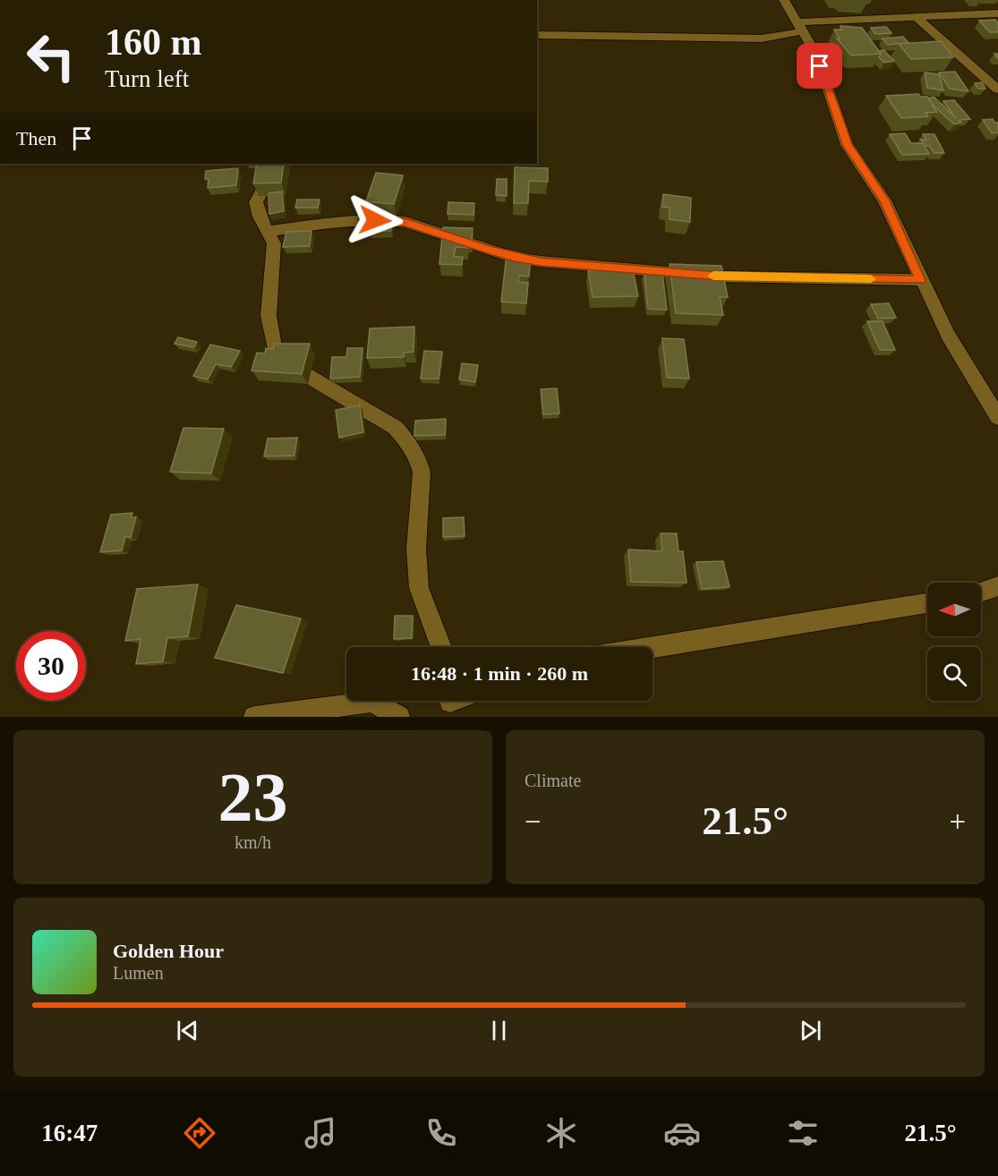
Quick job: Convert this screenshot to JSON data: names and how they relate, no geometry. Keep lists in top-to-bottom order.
{
  "north": "left",
  "page": {
    "turn": ["160 m", "Turn left"],
    "then": "Then",
    "limit": "30",
    "trip": "16:48 · 1 min · 260 m",
    "tile": [
      ["23", "km/h"],
      "Climate"
    ],
    "heat": ["−", "21.5°", "+"],
    "song": ["Golden Hour", "Lumen"],
    "tabs": ["16:47", "21.5°"]
  }
}
